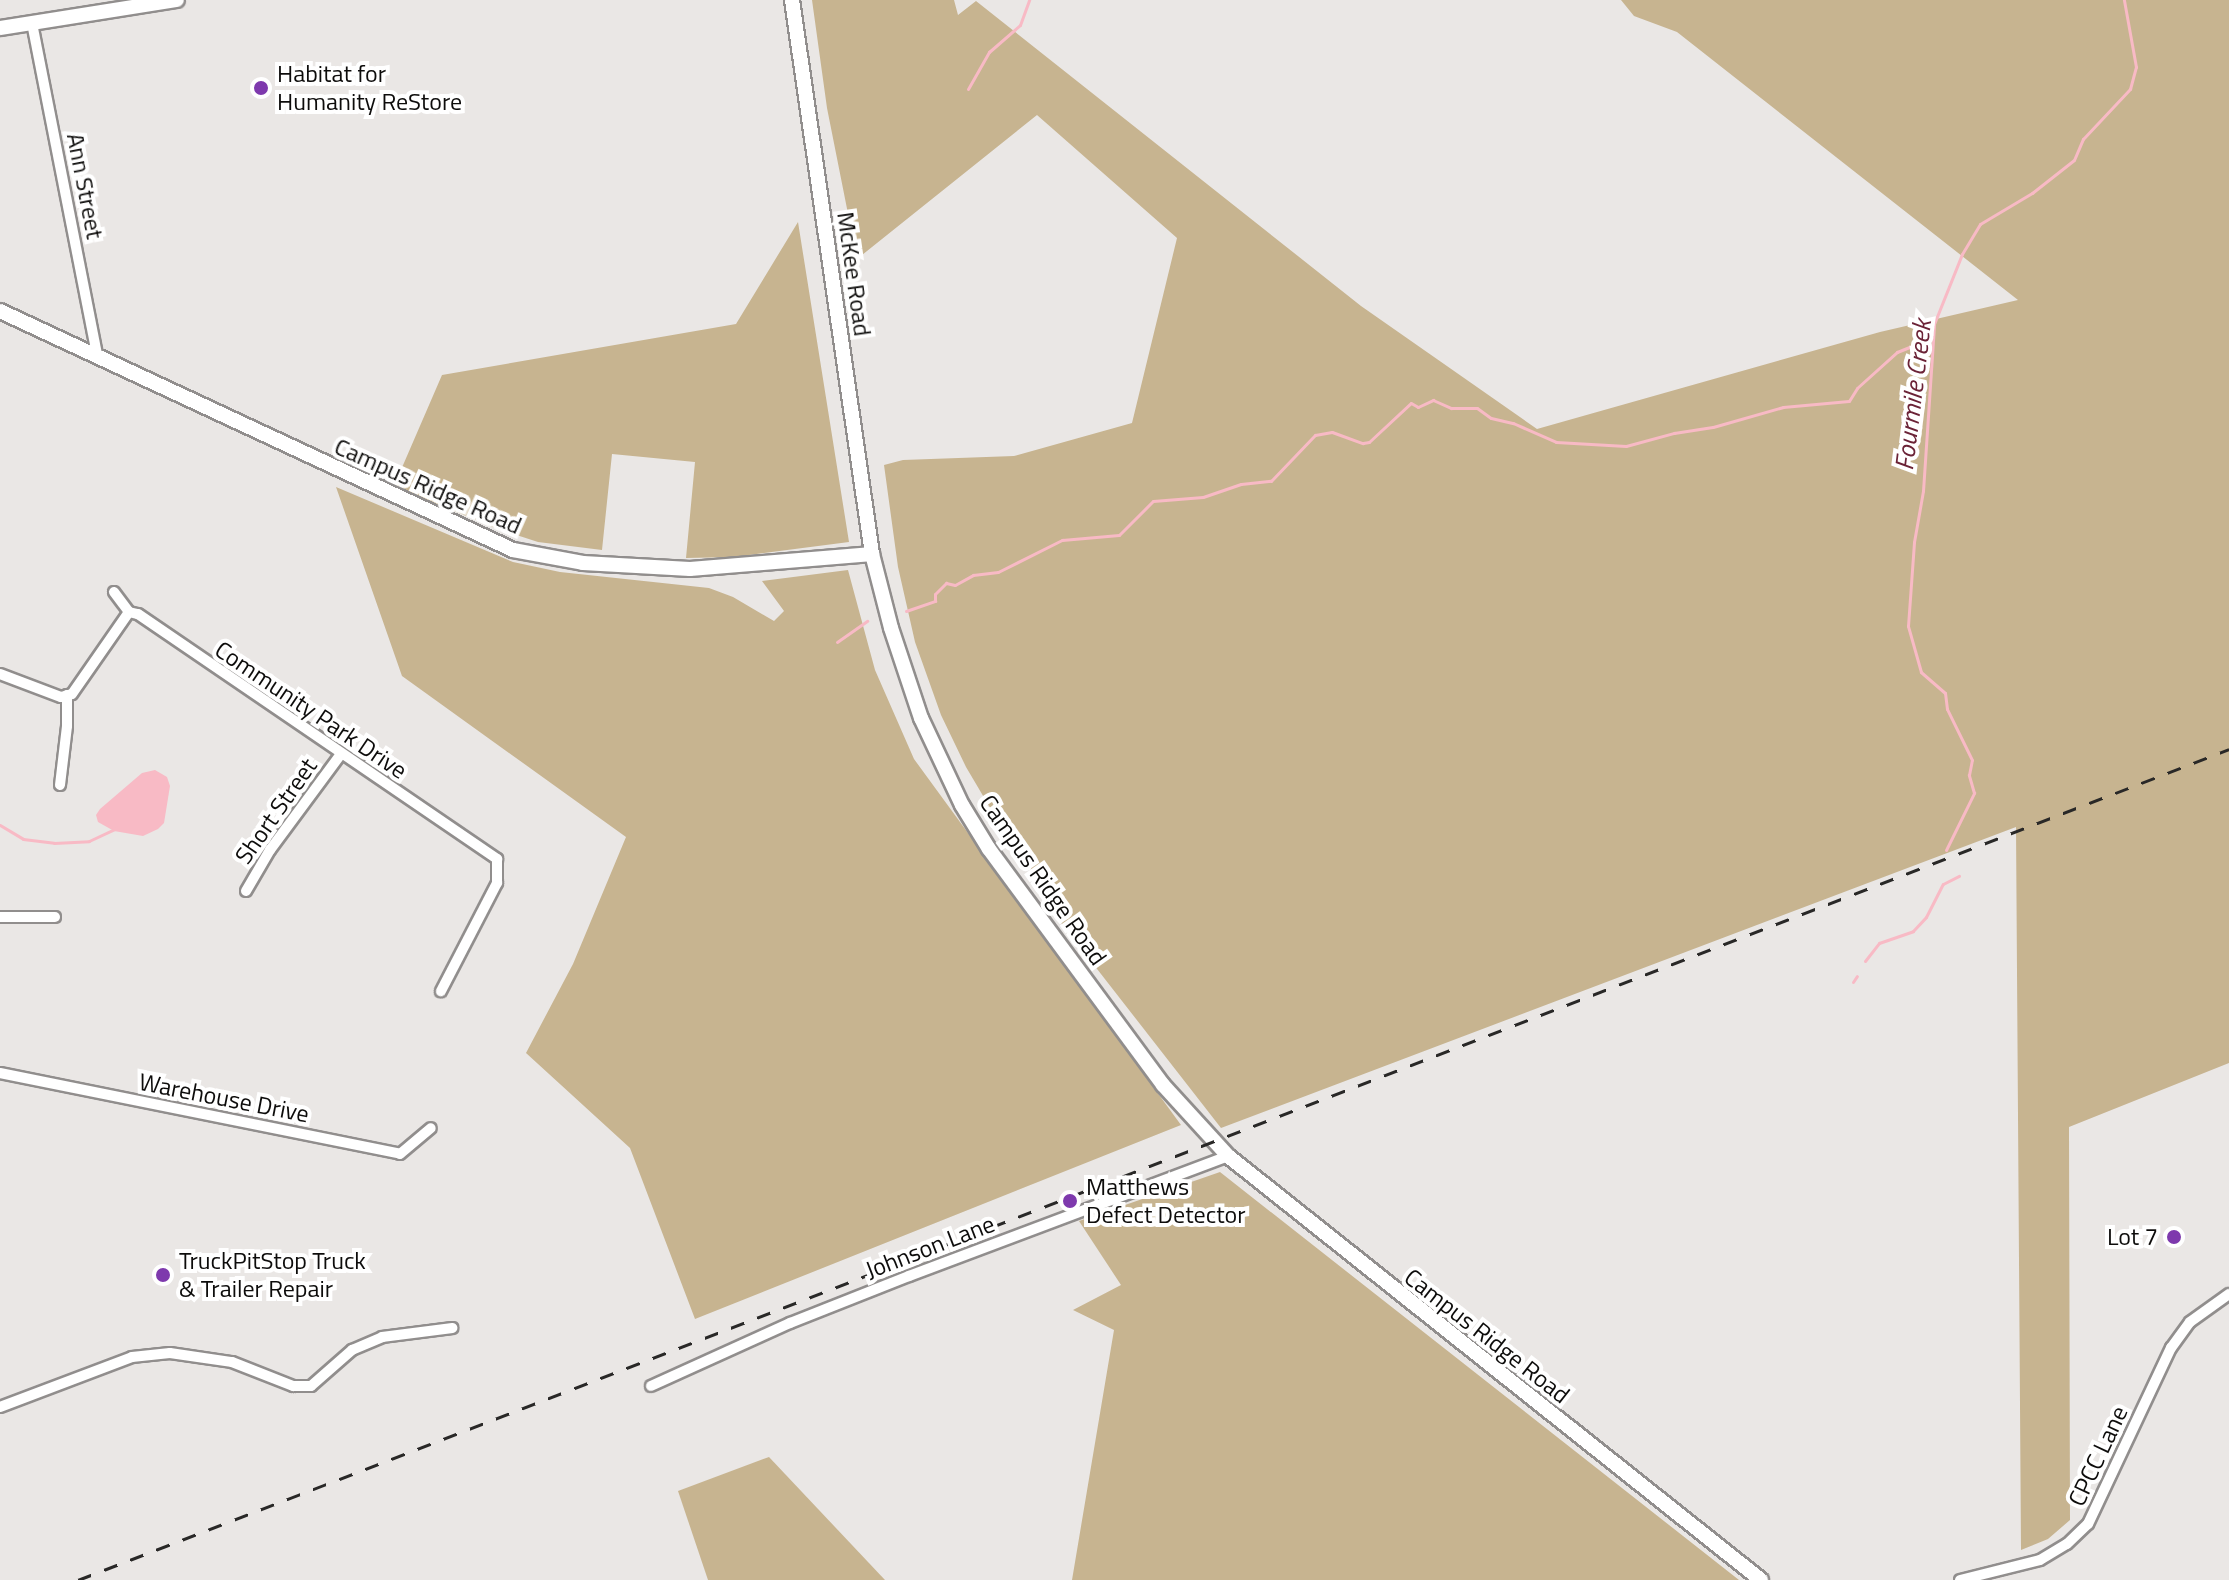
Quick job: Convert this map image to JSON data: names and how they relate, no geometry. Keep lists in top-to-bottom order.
{
  "streets": {
    "street": [
      "Ann Street",
      "McKee Road",
      "Campus Ridge Road",
      "Community Park Drive",
      "Short Street",
      "Warehouse Drive",
      "Johnson Lane",
      "CPCC Lane"
    ]
  },
  "crossings": [
    ["Ann Street", "Campus Ridge Road"],
    ["McKee Road", "Campus Ridge Road"],
    ["Campus Ridge Road", "Johnson Lane"],
    ["Community Park Drive", "Short Street"]
  ],
  "water": ["Fourmile Creek"],
  "places": [
    "Habitat for Humanity ReStore",
    "Matthews Defect Detector",
    "Lot 7",
    "TruckPitStop Truck & Trailer Repair"
  ]
}
